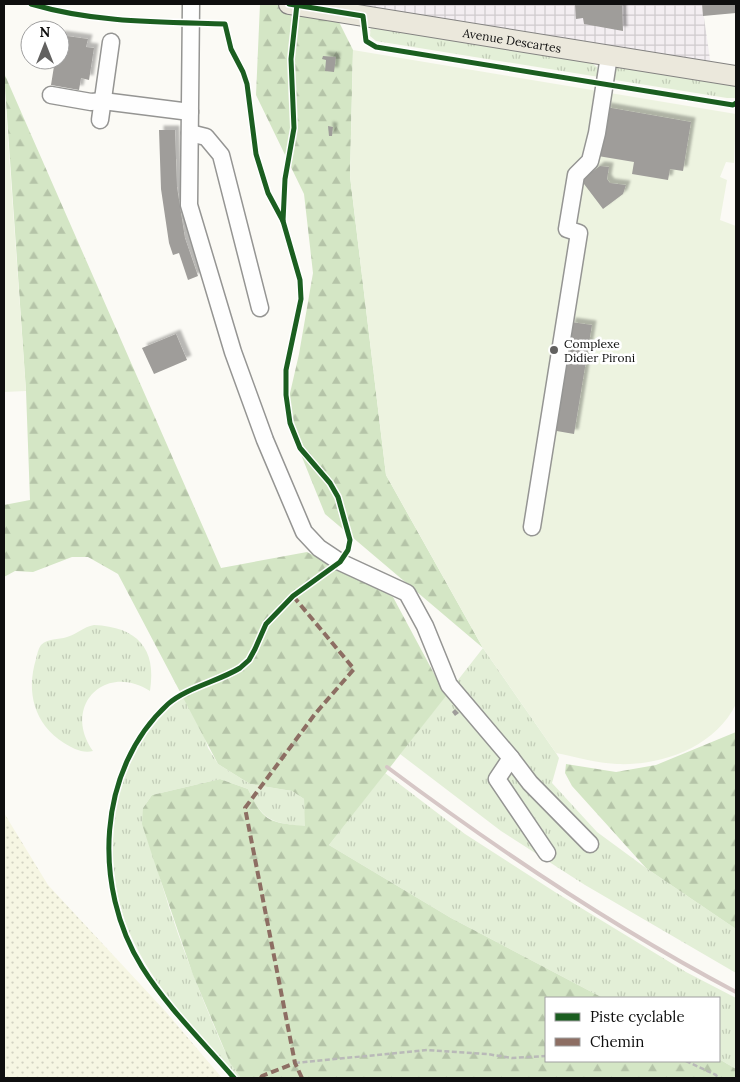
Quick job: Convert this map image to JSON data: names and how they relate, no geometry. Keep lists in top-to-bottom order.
{
  "streets": {
    "main road": ["Avenue Descartes"]
  },
  "places": ["Complexe Didier Pironi"],
  "legend": ["Piste cyclable", "Chemin"],
  "north": "top"
}
